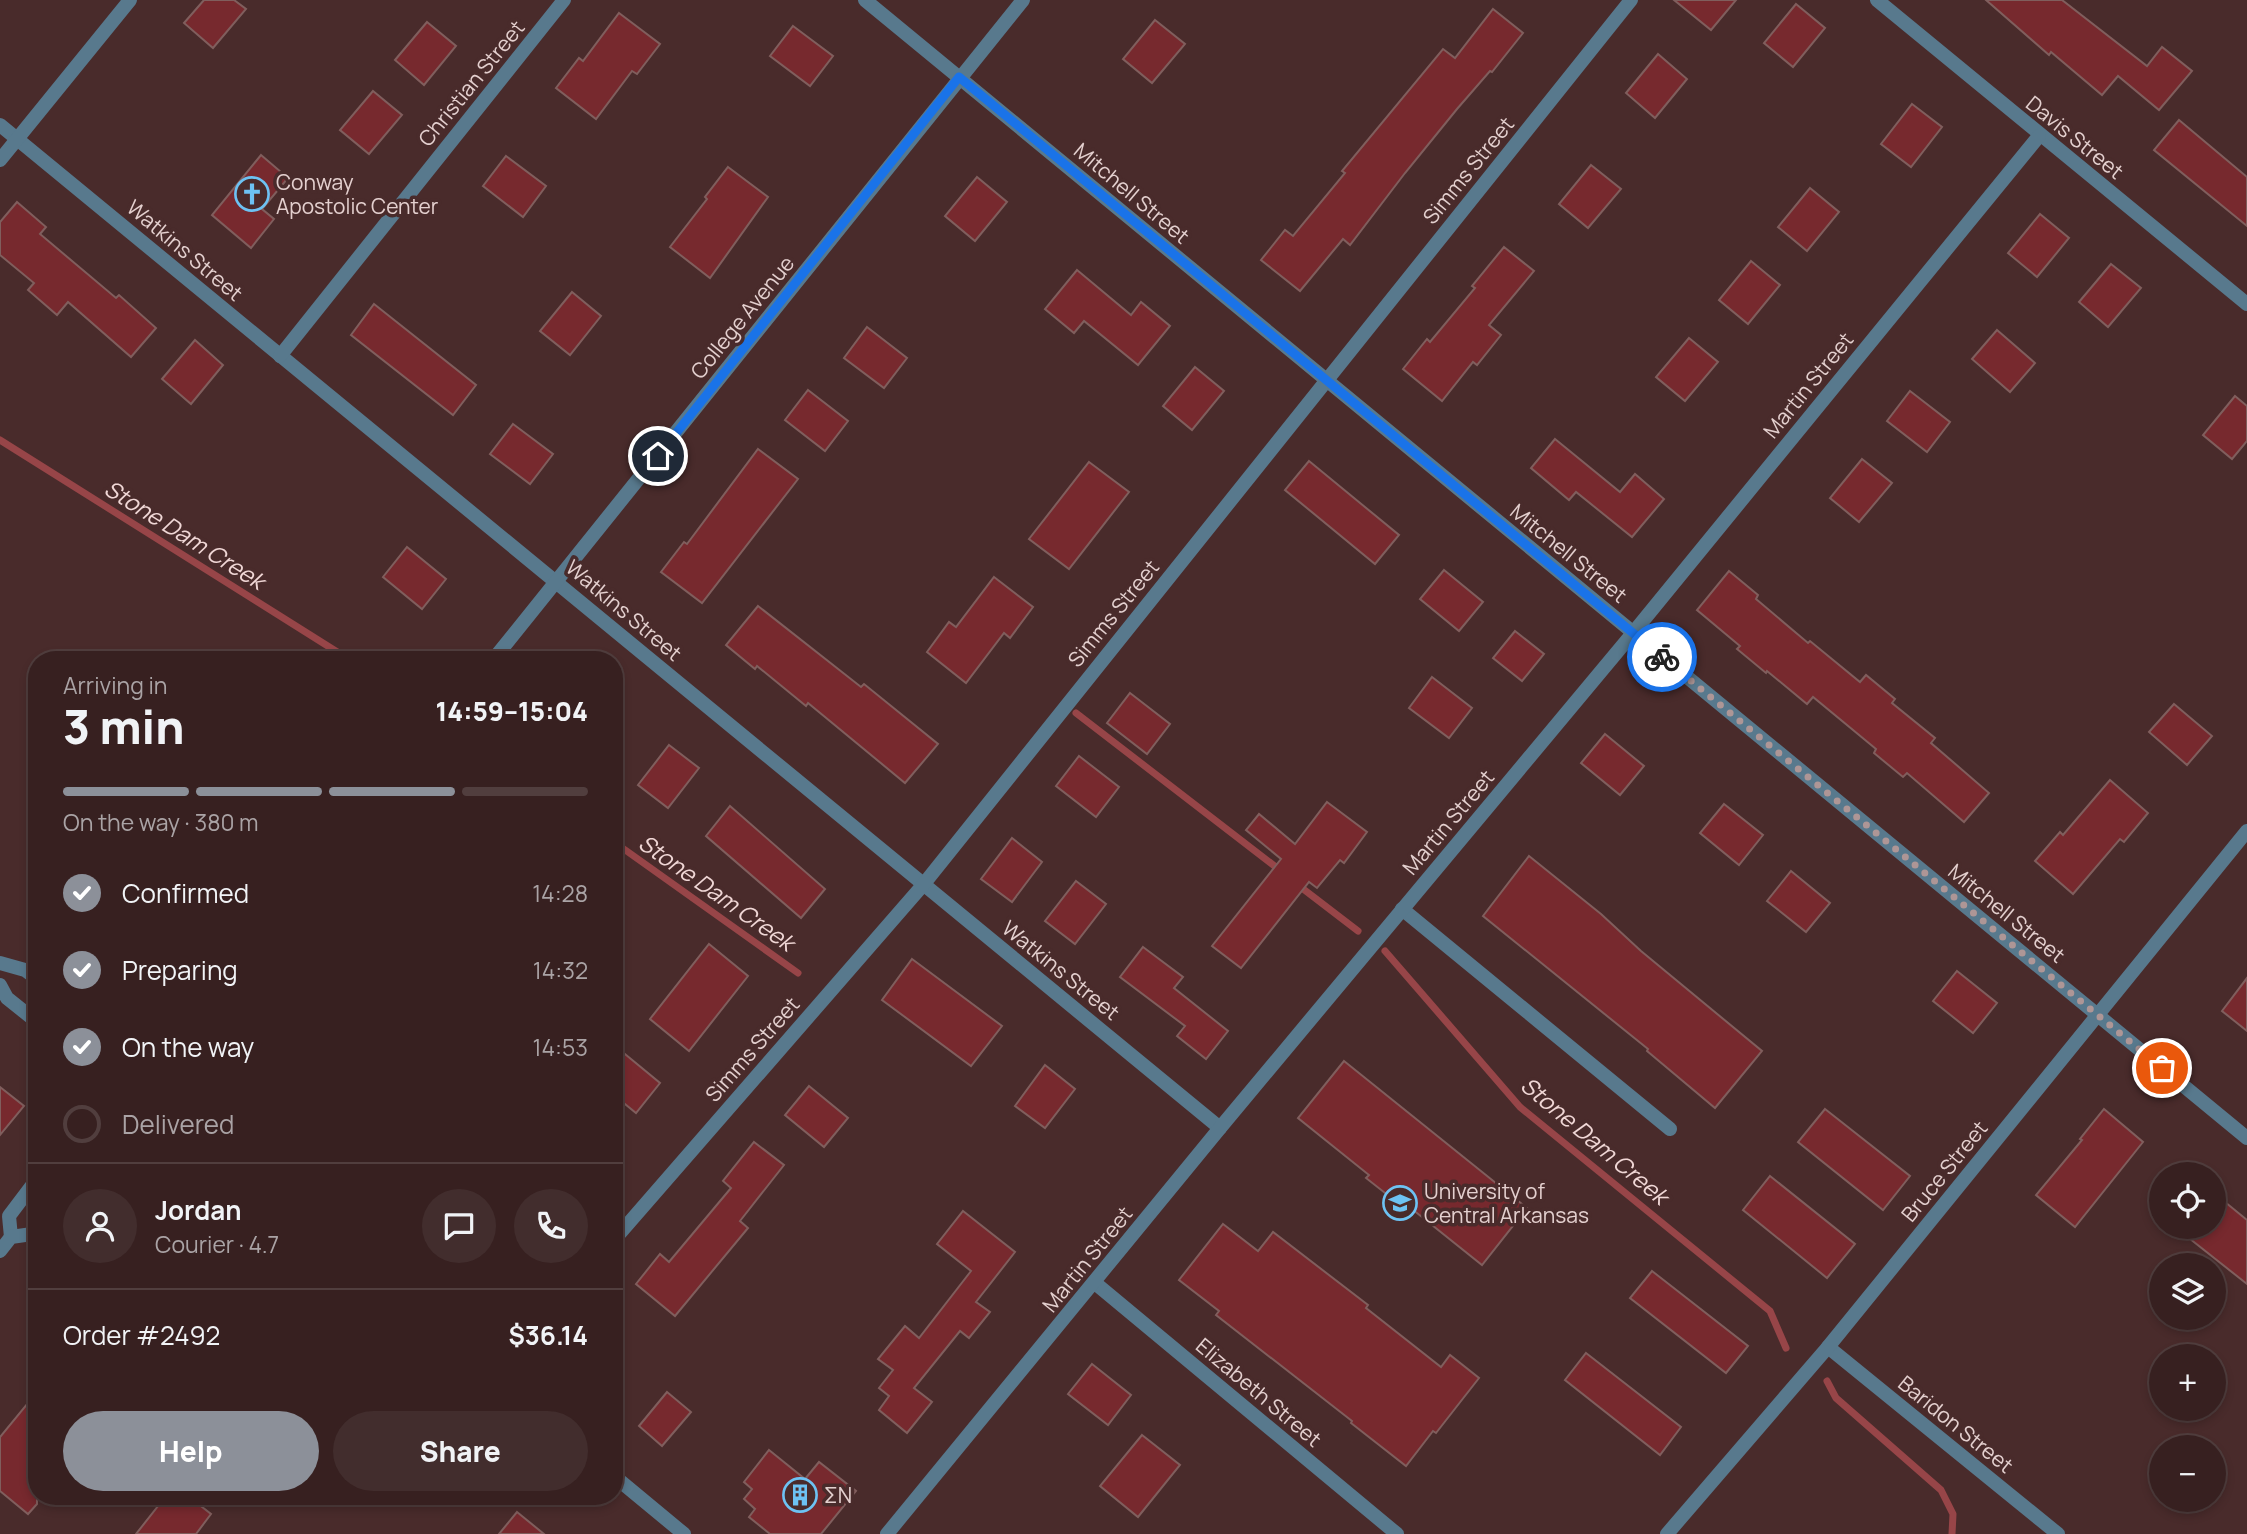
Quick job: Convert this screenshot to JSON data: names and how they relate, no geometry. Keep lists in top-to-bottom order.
{
  "streets": {
    "street": [
      "Christian Street",
      "Davis Street",
      "Simms Street",
      "Mitchell Street",
      "Watkins Street",
      "College Avenue",
      "Martin Street",
      "Bruce Street",
      "Elizabeth Street",
      "Baridon Street"
    ]
  },
  "crossings": [
    ["Christian Street", "Watkins Street"],
    ["Davis Street", "Martin Street"],
    ["Simms Street", "Mitchell Street"],
    ["Simms Street", "Watkins Street"],
    ["Mitchell Street", "College Avenue"],
    ["Mitchell Street", "Martin Street"],
    ["Mitchell Street", "Bruce Street"],
    ["Watkins Street", "College Avenue"],
    ["Watkins Street", "Martin Street"],
    ["Martin Street", "Elizabeth Street"],
    ["Bruce Street", "Baridon Street"]
  ],
  "water": ["Stone Dam Creek"],
  "places": {
    "church": ["Conway Apostolic Center"],
    "school or university": ["University of Central Arkansas"],
    "building": ["ΣΝ"]
  },
  "page": {
    "heading": ["3 min", "Arriving in", "14:59–15:04"],
    "panel": [
      "Jordan",
      "Courier · 4.7",
      "Order #2492",
      "$36.14"
    ],
    "bar": "On the way · 380 m",
    "list": [
      ["Confirmed", "14:28"],
      ["Preparing", "14:32"],
      ["On the way", "14:53"],
      "Delivered"
    ],
    "map_buttons": ["+", "−"],
    "buttons": ["Help", "Share"]
  }
}
